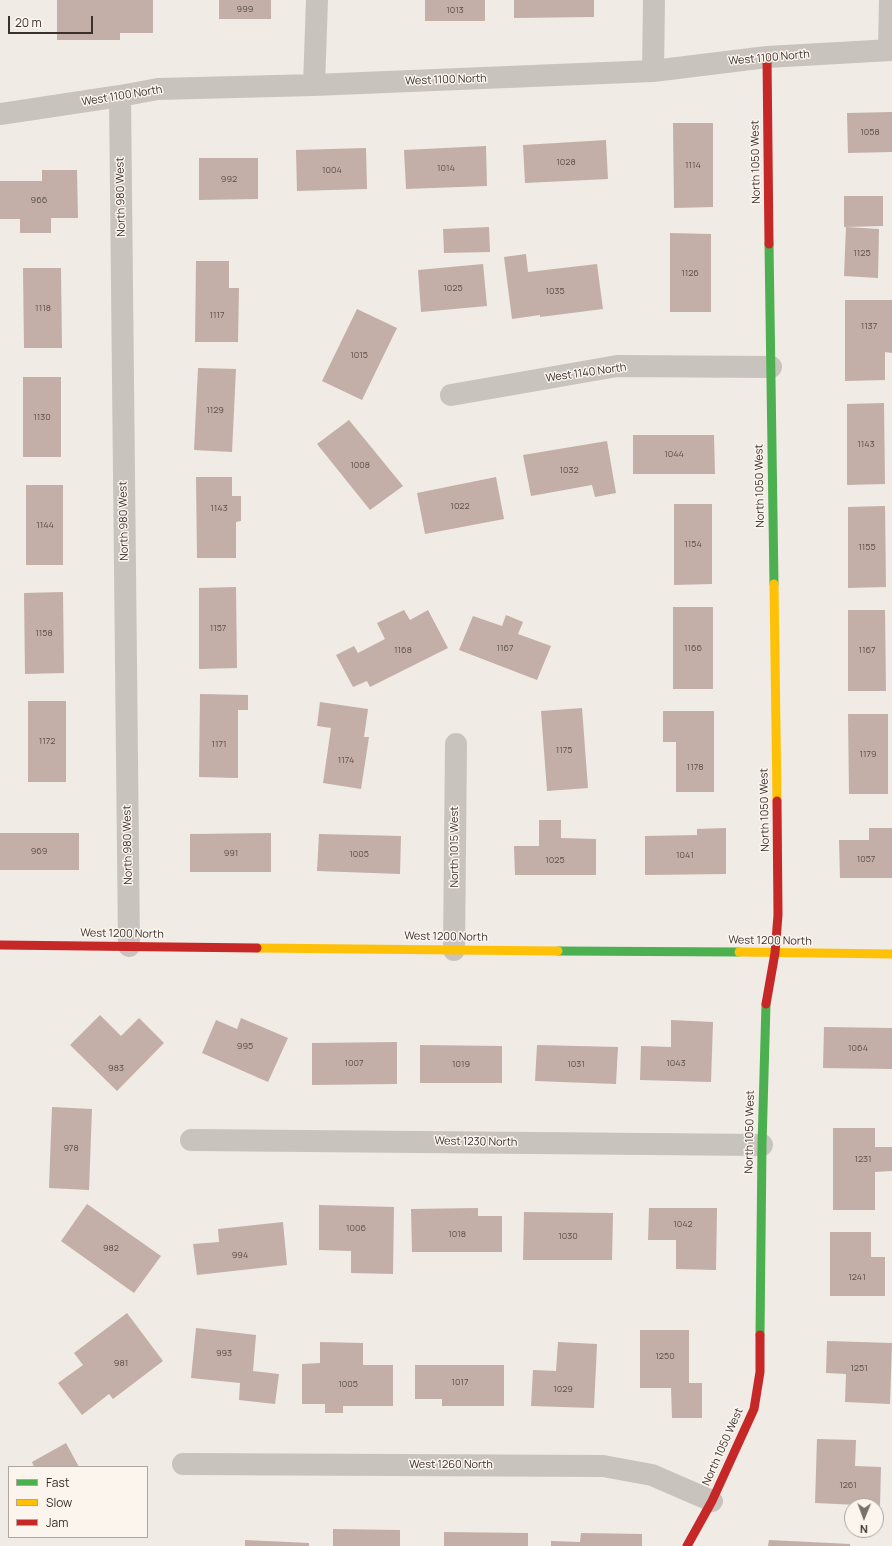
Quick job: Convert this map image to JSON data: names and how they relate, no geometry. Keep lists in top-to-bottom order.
{
  "streets": {
    "street": [
      "West 1100 North",
      "North 1050 West",
      "North 980 West",
      "West 1140 North",
      "North 1015 West",
      "West 1200 North",
      "West 1230 North",
      "West 1260 North"
    ]
  },
  "crossings": [
    ["West 1100 North", "North 1050 West"],
    ["West 1100 North", "North 980 West"],
    ["North 1050 West", "West 1140 North"],
    ["North 1050 West", "West 1200 North"],
    ["North 1050 West", "West 1230 North"],
    ["North 1050 West", "West 1260 North"],
    ["North 980 West", "West 1200 North"],
    ["North 1015 West", "West 1200 North"]
  ],
  "house_numbers": [
    "999",
    "1013",
    "1058",
    "1028",
    "1114",
    "1014",
    "1004",
    "992",
    "966",
    "1125",
    "1126",
    "1025",
    "1035",
    "1118",
    "1117",
    "1137",
    "1015",
    "1129",
    "1130",
    "1143",
    "1044",
    "1008",
    "1032",
    "1022",
    "1143",
    "1144",
    "1154",
    "1155",
    "1157",
    "1158",
    "1167",
    "1166",
    "1168",
    "1167",
    "1172",
    "1171",
    "1175",
    "1179",
    "1174",
    "1178",
    "969",
    "991",
    "1005",
    "1041",
    "1057",
    "1025",
    "995",
    "1064",
    "1007",
    "1043",
    "1019",
    "1031",
    "983",
    "978",
    "1231",
    "1042",
    "1006",
    "1018",
    "1030",
    "982",
    "994",
    "1241",
    "993",
    "1250",
    "981",
    "1251",
    "1017",
    "1005",
    "1029",
    "1261"
  ],
  "legend": ["Fast", "Slow", "Jam"],
  "scale_bar": "20 m",
  "north": "bottom"
}
